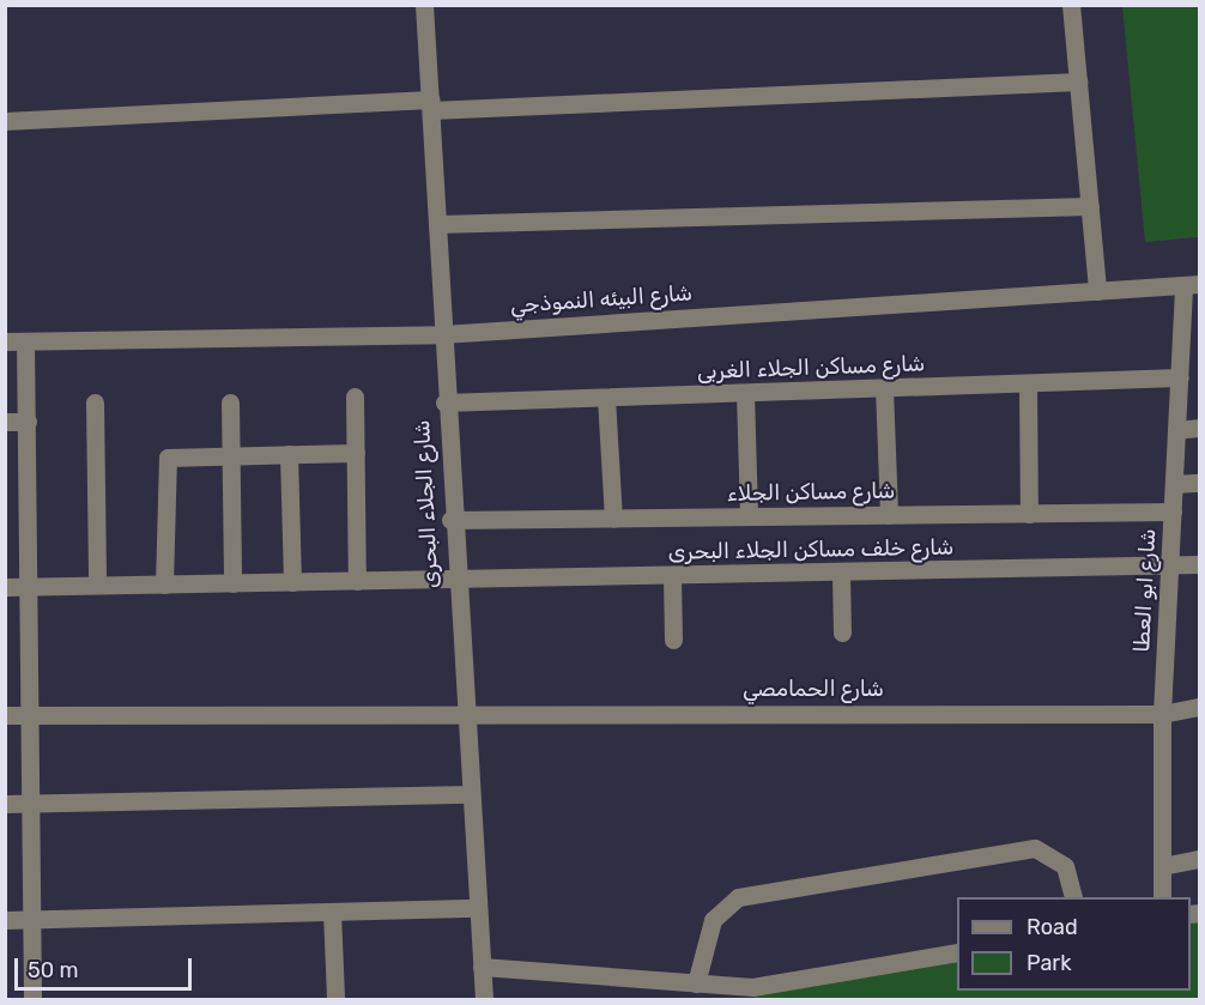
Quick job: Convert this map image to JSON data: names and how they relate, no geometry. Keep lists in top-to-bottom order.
{
  "streets": {
    "street": [
      "شارع البيئه النموذجي",
      "شارع مساكن الجلاء الغربى",
      "شارع مساكن الجلاء",
      "شارع الجلاء البحرى",
      "شارع خلف مساكن الجلاء البحرى",
      "شارع ابو العطا",
      "شارع الحمامصي"
    ]
  },
  "crossings": [
    ["شارع البيئه النموذجي", "شارع الجلاء البحرى"],
    ["شارع البيئه النموذجي", "شارع ابو العطا"],
    ["شارع مساكن الجلاء الغربى", "شارع الجلاء البحرى"],
    ["شارع مساكن الجلاء الغربى", "شارع ابو العطا"],
    ["شارع مساكن الجلاء", "شارع الجلاء البحرى"],
    ["شارع مساكن الجلاء", "شارع ابو العطا"],
    ["شارع الجلاء البحرى", "شارع خلف مساكن الجلاء البحرى"],
    ["شارع الجلاء البحرى", "شارع الحمامصي"],
    ["شارع خلف مساكن الجلاء البحرى", "شارع ابو العطا"],
    ["شارع ابو العطا", "شارع الحمامصي"]
  ],
  "legend": ["Road", "Park"],
  "scale_bar": "50 m"
}
